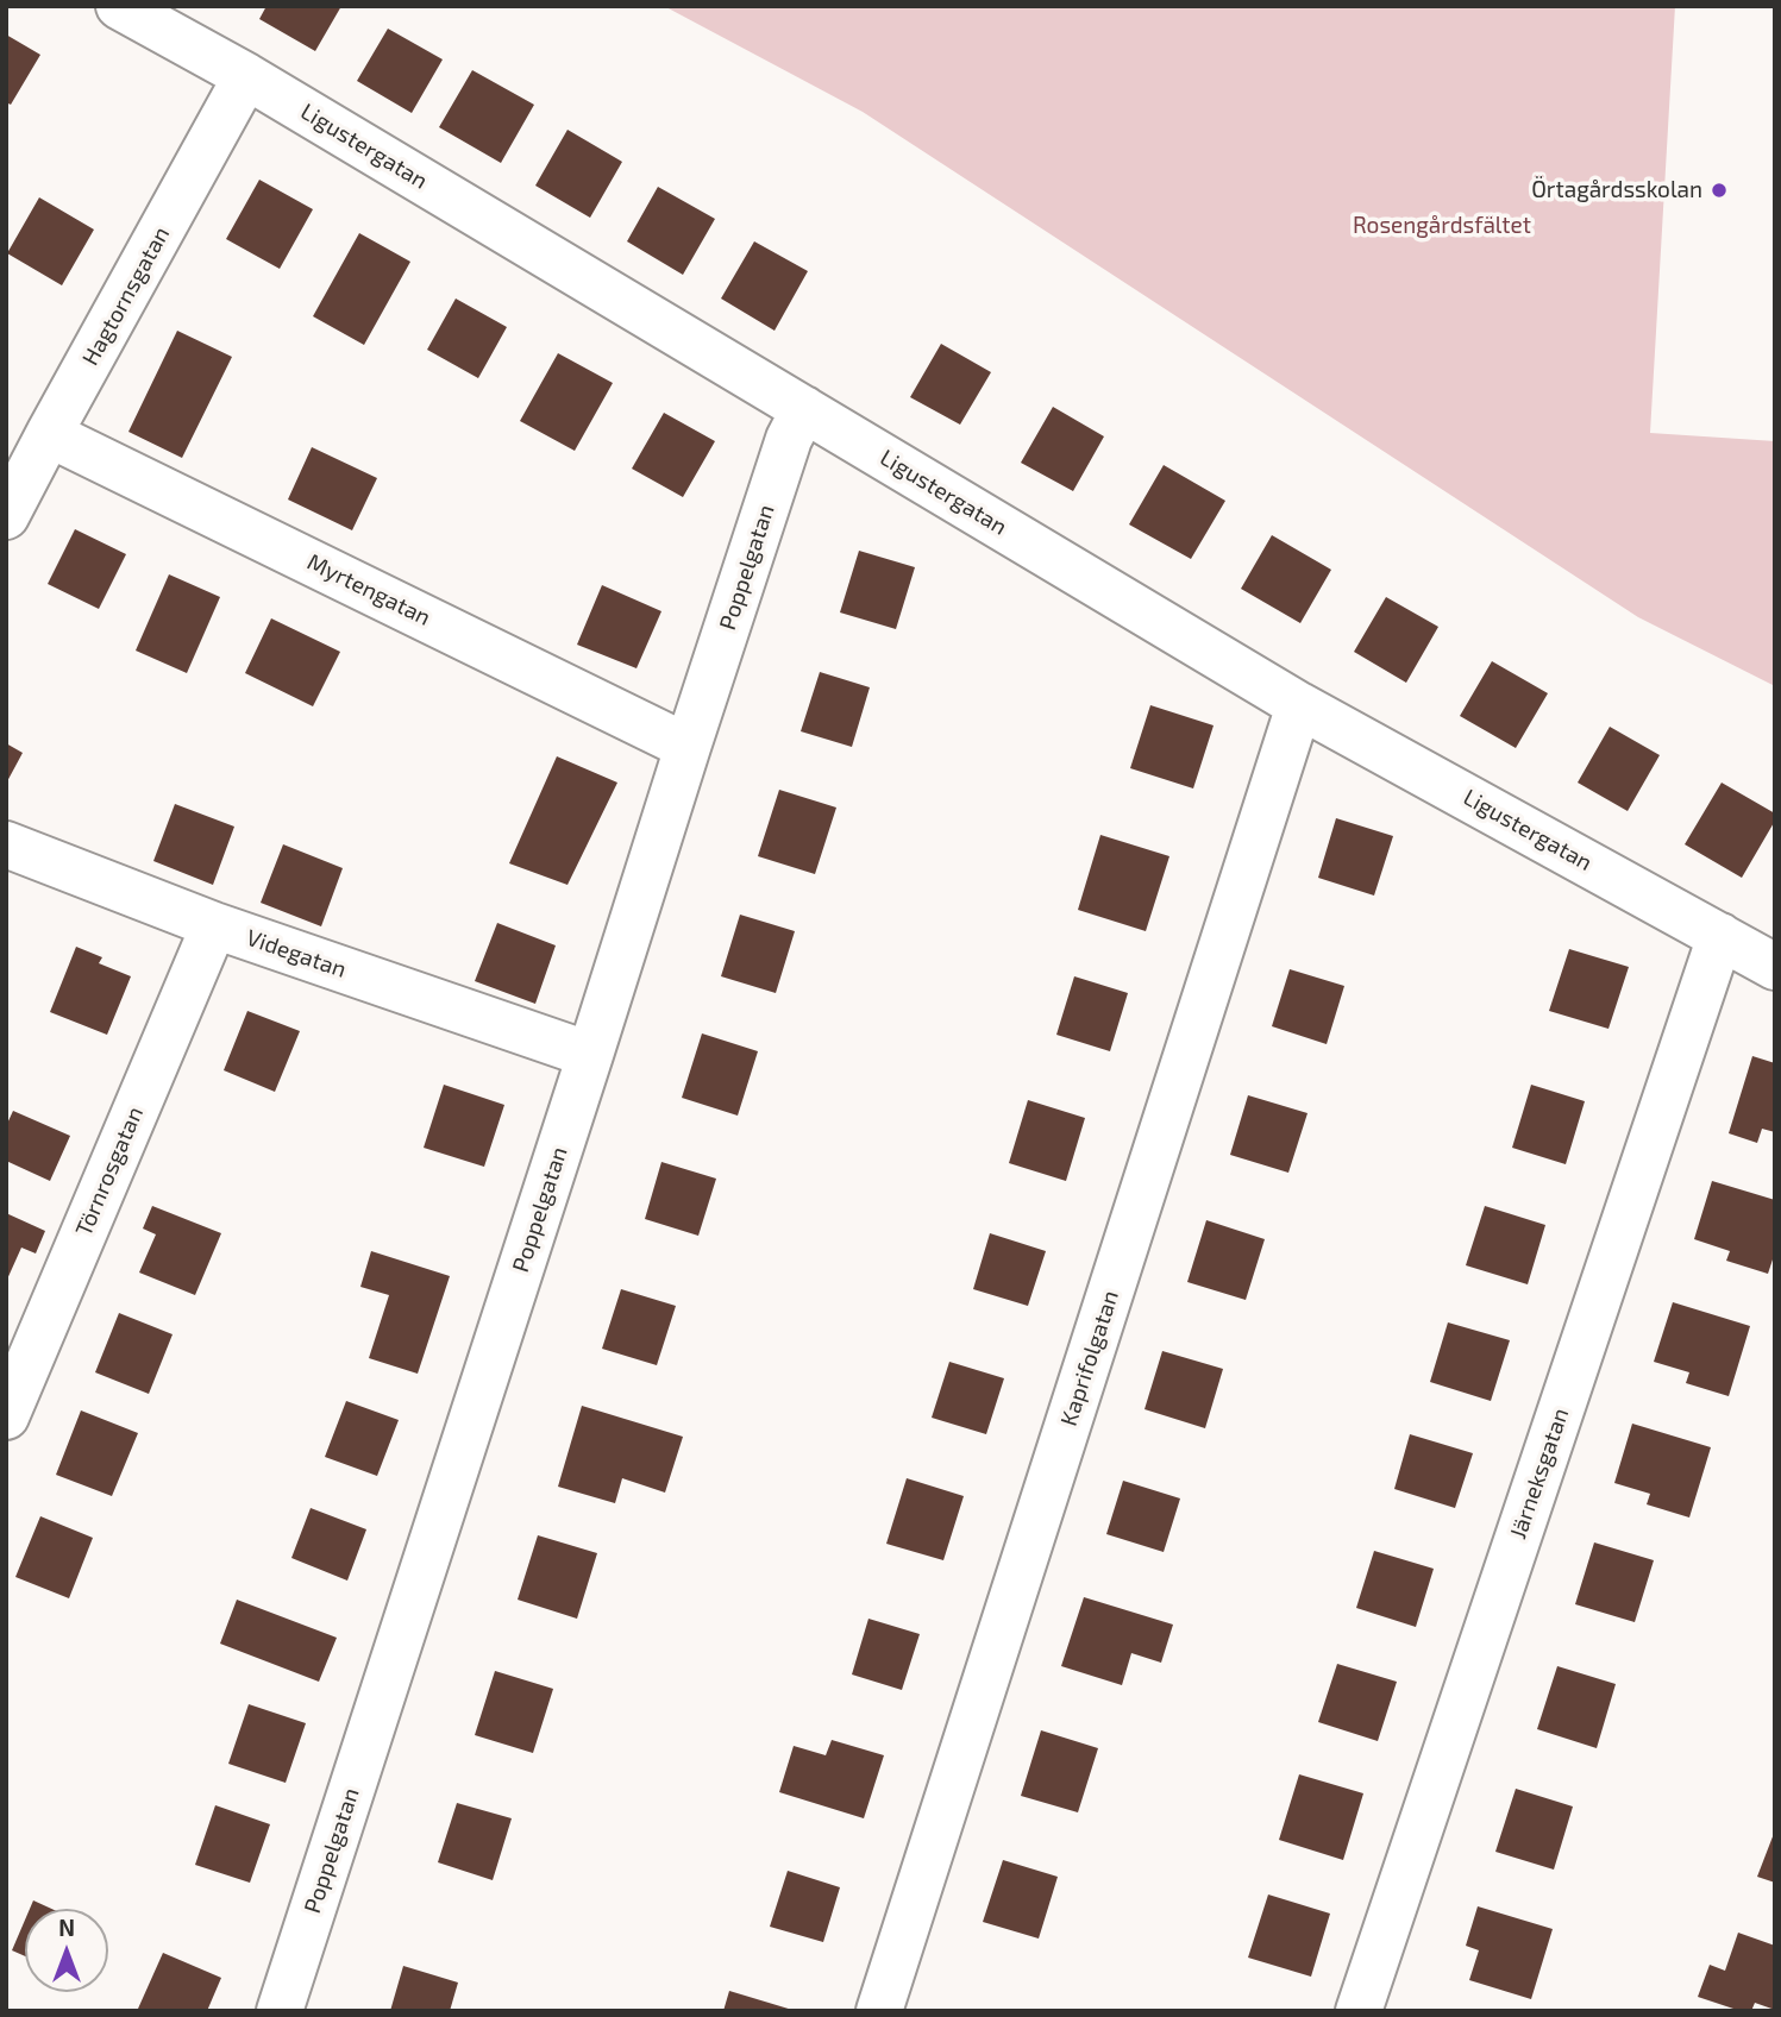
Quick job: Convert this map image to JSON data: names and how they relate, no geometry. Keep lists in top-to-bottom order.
{
  "streets": {
    "street": [
      "Ligustergatan",
      "Hagtornsgatan",
      "Poppelgatan",
      "Myrtengatan",
      "Videgatan",
      "Törnrosgatan",
      "Kaprifolgatan",
      "Järneksgatan"
    ]
  },
  "crossings": [
    ["Ligustergatan", "Hagtornsgatan"],
    ["Ligustergatan", "Poppelgatan"],
    ["Ligustergatan", "Kaprifolgatan"],
    ["Ligustergatan", "Järneksgatan"],
    ["Hagtornsgatan", "Myrtengatan"],
    ["Poppelgatan", "Myrtengatan"],
    ["Poppelgatan", "Videgatan"],
    ["Videgatan", "Törnrosgatan"]
  ],
  "parks": ["Rosengårdsfältet"],
  "places": ["Örtagårdsskolan"],
  "north": "top"
}
